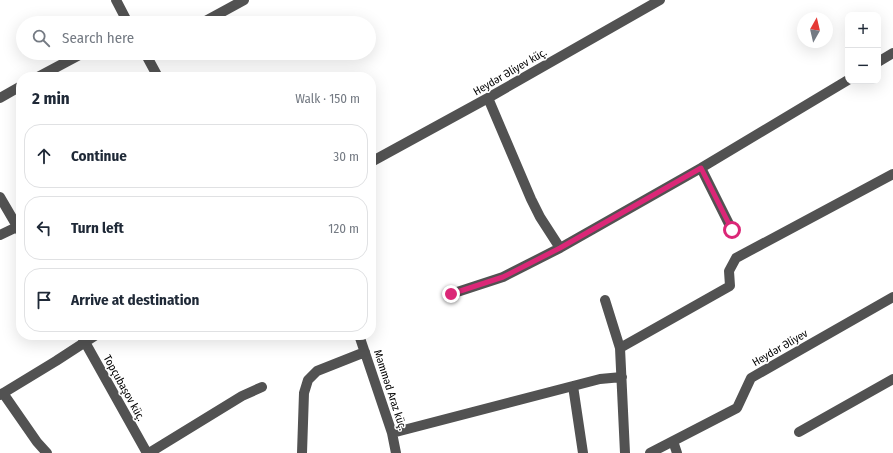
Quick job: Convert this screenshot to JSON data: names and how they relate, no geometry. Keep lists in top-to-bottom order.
{
  "streets": {
    "street": [
      "Heydər Əliyev küç.",
      "Heydər Əliyev",
      "Topçubaşov küç.",
      "Məmməd Araz küç."
    ]
  },
  "north": "top",
  "page": {
    "map_buttons": ["+", "−"],
    "search": "Search here",
    "heading": ["2 min", "Walk · 150 m"],
    "list": [
      ["Continue", "30 m"],
      ["Turn left", "120 m"],
      "Arrive at destination"
    ]
  }
}
